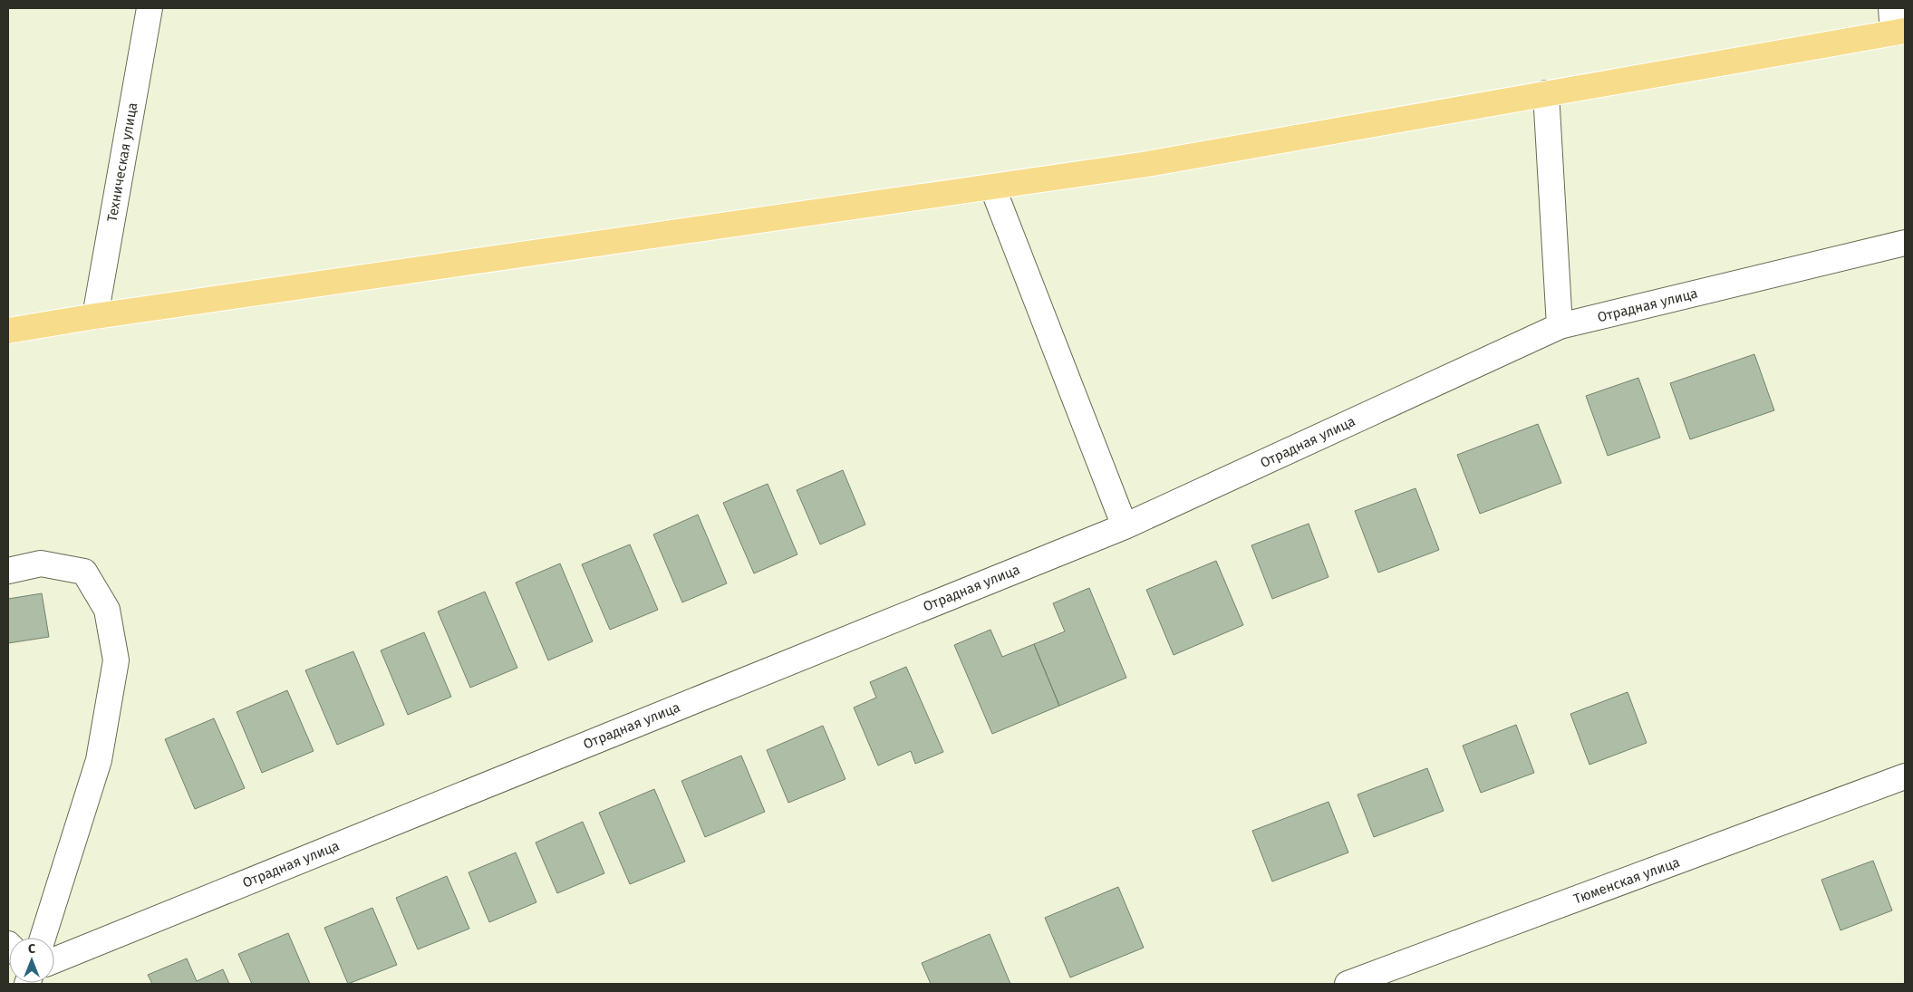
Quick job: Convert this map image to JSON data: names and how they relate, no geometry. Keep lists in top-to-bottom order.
{
  "streets": {
    "street": ["Техническая улица", "Отрадная улица", "Тюменская улица"]
  },
  "north": "top"
}
